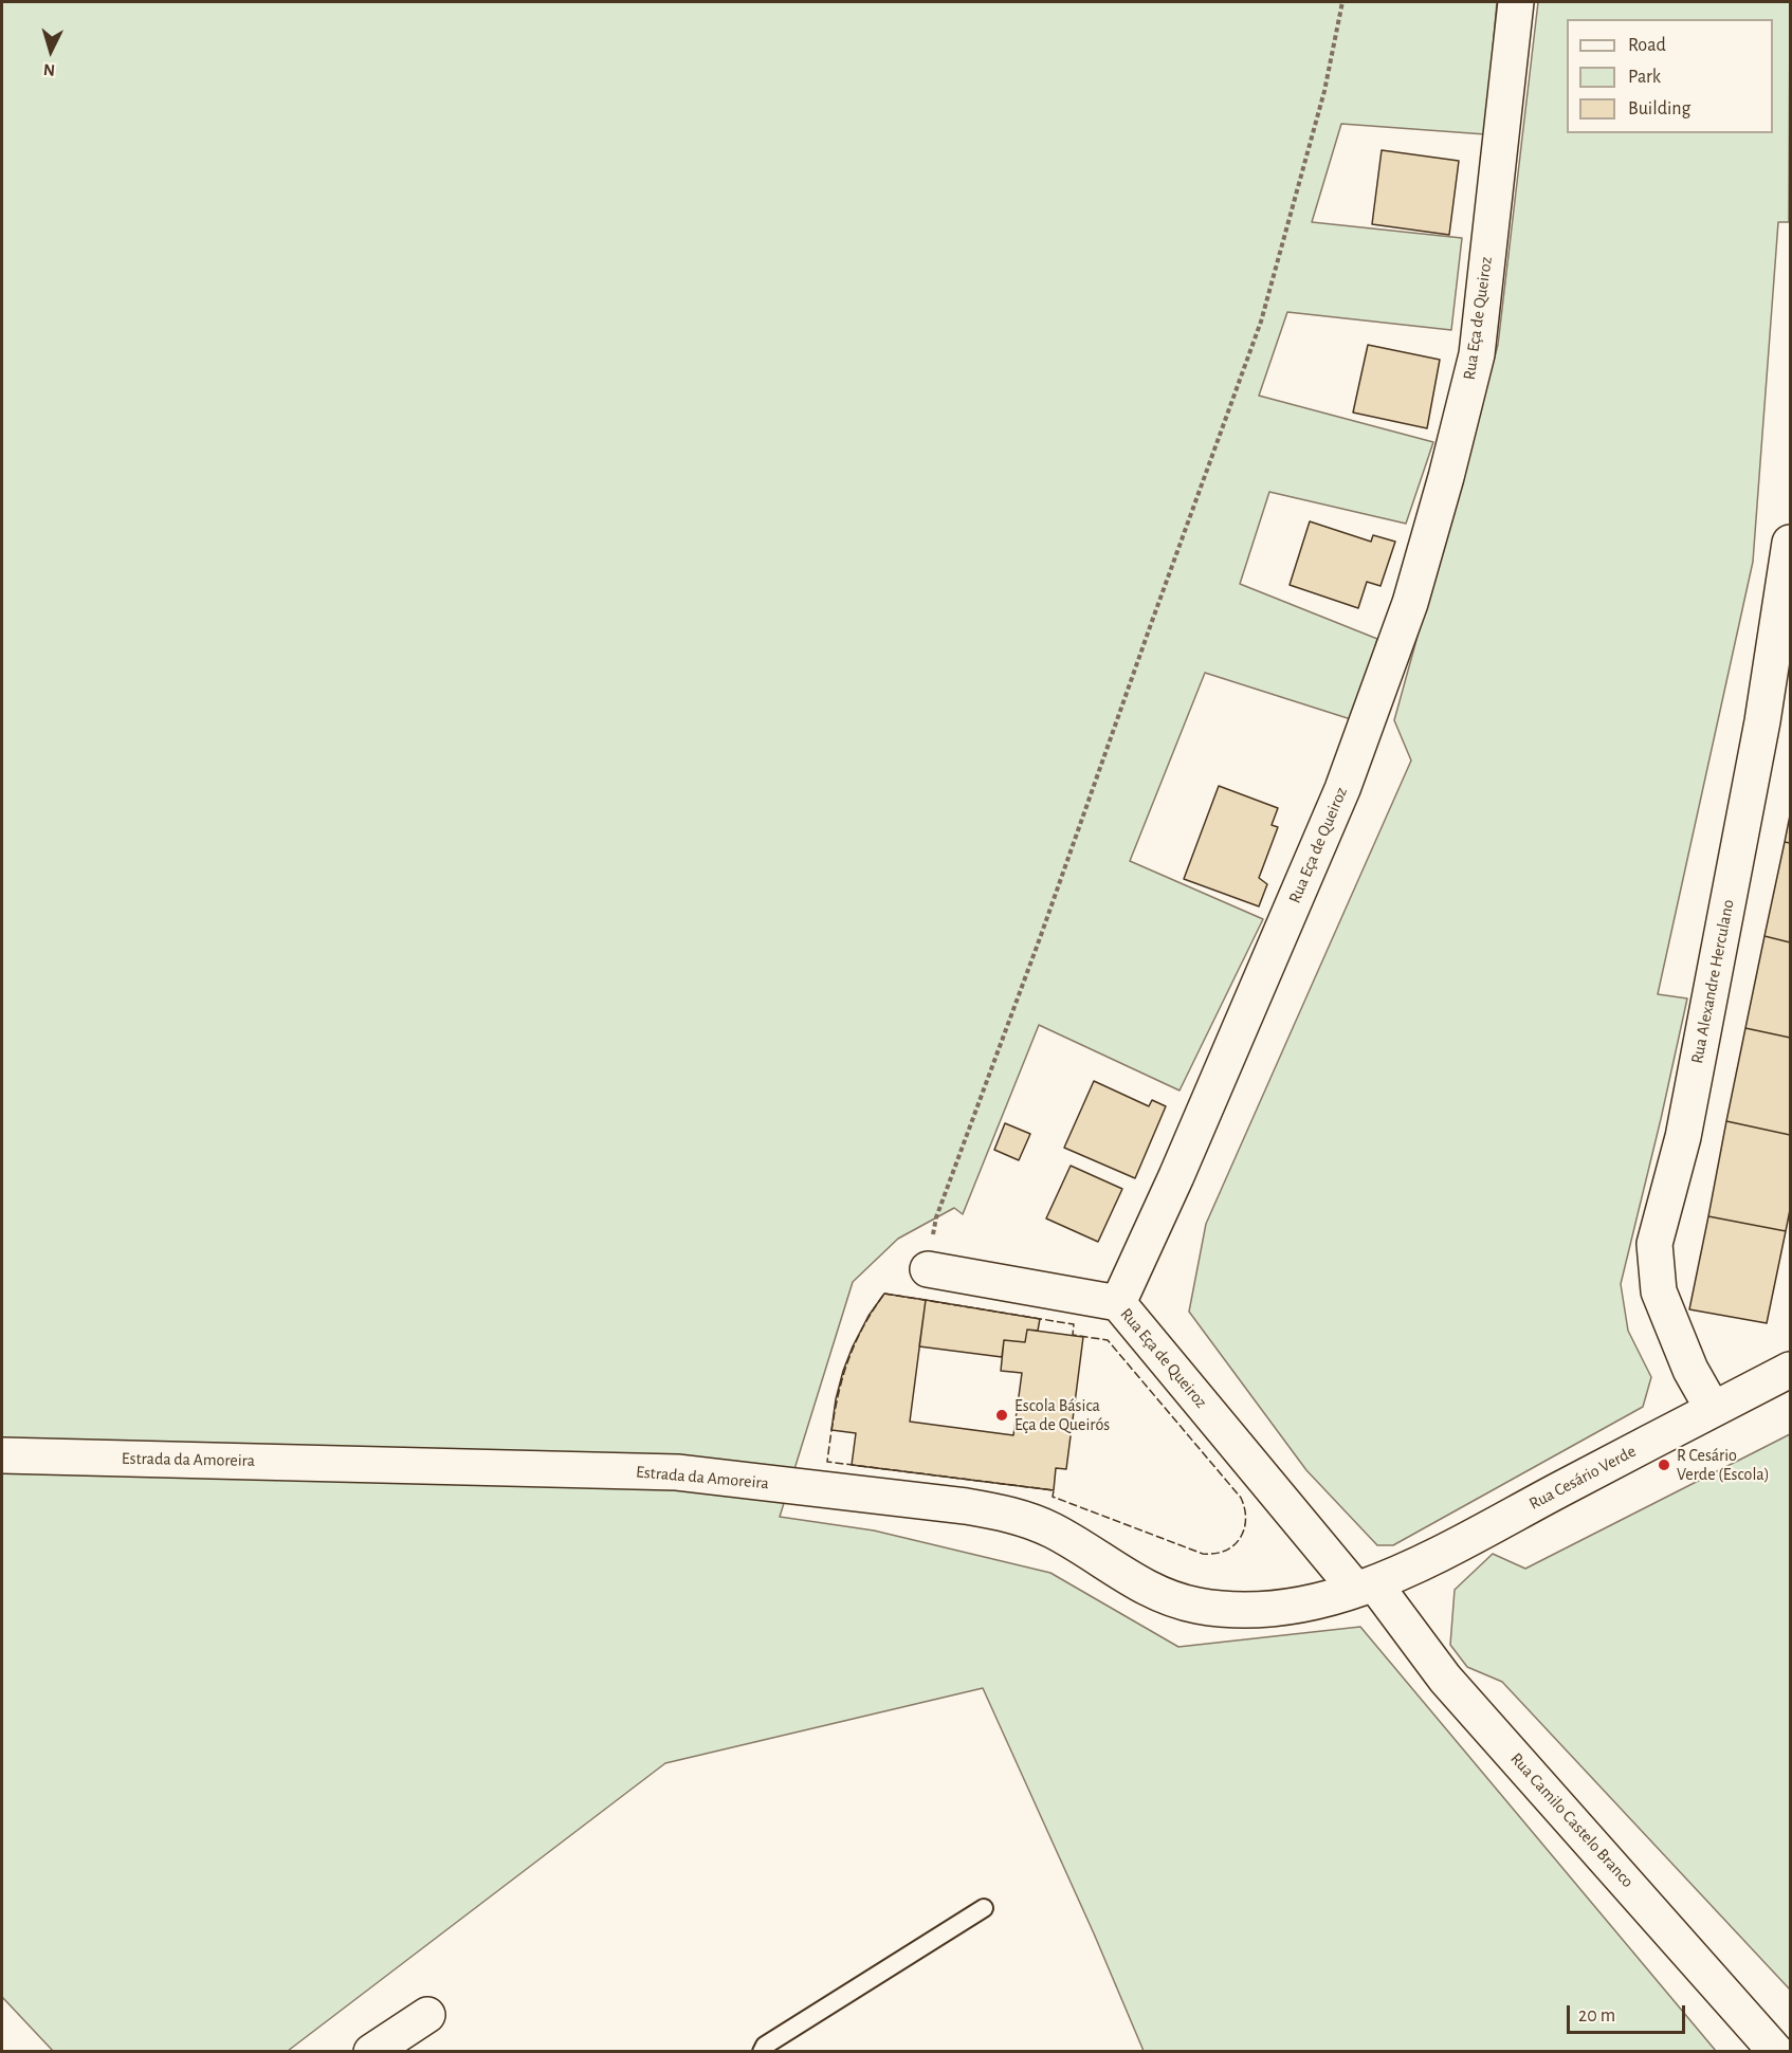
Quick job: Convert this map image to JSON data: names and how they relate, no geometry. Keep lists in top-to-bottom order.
{
  "streets": {
    "street": [
      "Rua Eça de Queiroz",
      "Rua Alexandre Herculano",
      "Estrada da Amoreira",
      "Rua Cesário Verde",
      "Rua Camilo Castelo Branco"
    ]
  },
  "crossings": [
    ["Rua Eça de Queiroz", "Estrada da Amoreira"],
    ["Rua Eça de Queiroz", "Rua Cesário Verde"],
    ["Rua Eça de Queiroz", "Rua Camilo Castelo Branco"],
    ["Rua Alexandre Herculano", "Rua Cesário Verde"],
    ["Estrada da Amoreira", "Rua Cesário Verde"],
    ["Estrada da Amoreira", "Rua Camilo Castelo Branco"],
    ["Rua Cesário Verde", "Rua Camilo Castelo Branco"]
  ],
  "places": ["Escola Básica Eça de Queirós", "R Cesário Verde (Escola)"],
  "legend": ["Road", "Park", "Building"],
  "scale_bar": "20 m",
  "north": "bottom"
}
